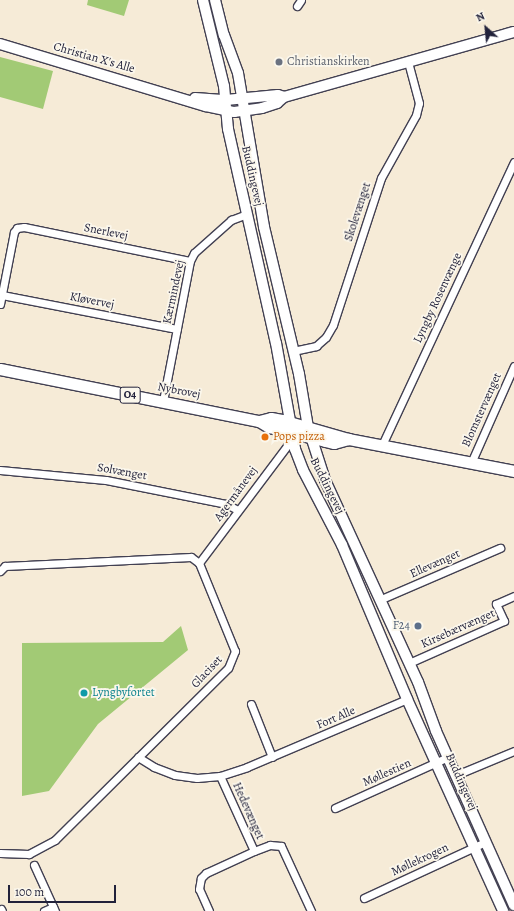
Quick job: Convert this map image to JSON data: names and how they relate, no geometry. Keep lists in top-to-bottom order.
{
  "streets": {
    "main road": ["Nybrovej", "O4"],
    "street": [
      "Christian X's Alle",
      "Buddingevej",
      "Skolevænget",
      "Snerlevej",
      "Kærmindevej",
      "Lyngby Rosenvænge",
      "Kløvervej",
      "Blomstervænget",
      "Solvænget",
      "Agermånevej",
      "Ellevænget",
      "Kirsebærvænget",
      "Glaciset",
      "Fort Alle",
      "Møllestien",
      "Hedevænget",
      "Møllekrogen"
    ]
  },
  "crossings": [
    ["Christian X's Alle", "Buddingevej"],
    ["Christian X's Alle", "Skolevænget"],
    ["Buddingevej", "Skolevænget"],
    ["Buddingevej", "Kærmindevej"],
    ["Buddingevej", "Nybrovej"],
    ["Buddingevej", "Agermånevej"],
    ["Buddingevej", "Ellevænget"],
    ["Buddingevej", "Kirsebærvænget"],
    ["Buddingevej", "Fort Alle"],
    ["Buddingevej", "Møllestien"],
    ["Buddingevej", "Møllekrogen"],
    ["Snerlevej", "Kærmindevej"],
    ["Snerlevej", "Kløvervej"],
    ["Kærmindevej", "Kløvervej"],
    ["Kærmindevej", "Nybrovej"],
    ["Lyngby Rosenvænge", "Nybrovej"],
    ["Nybrovej", "Blomstervænget"],
    ["Nybrovej", "Agermånevej"],
    ["Solvænget", "Agermånevej"],
    ["Agermånevej", "Glaciset"],
    ["Glaciset", "Fort Alle"],
    ["Fort Alle", "Hedevænget"]
  ],
  "places": [
    "Christianskirken",
    "Pops pizza",
    "F24",
    "Lyngbyfortet"
  ],
  "scale_bar": "100 m",
  "north": "top left"
}
